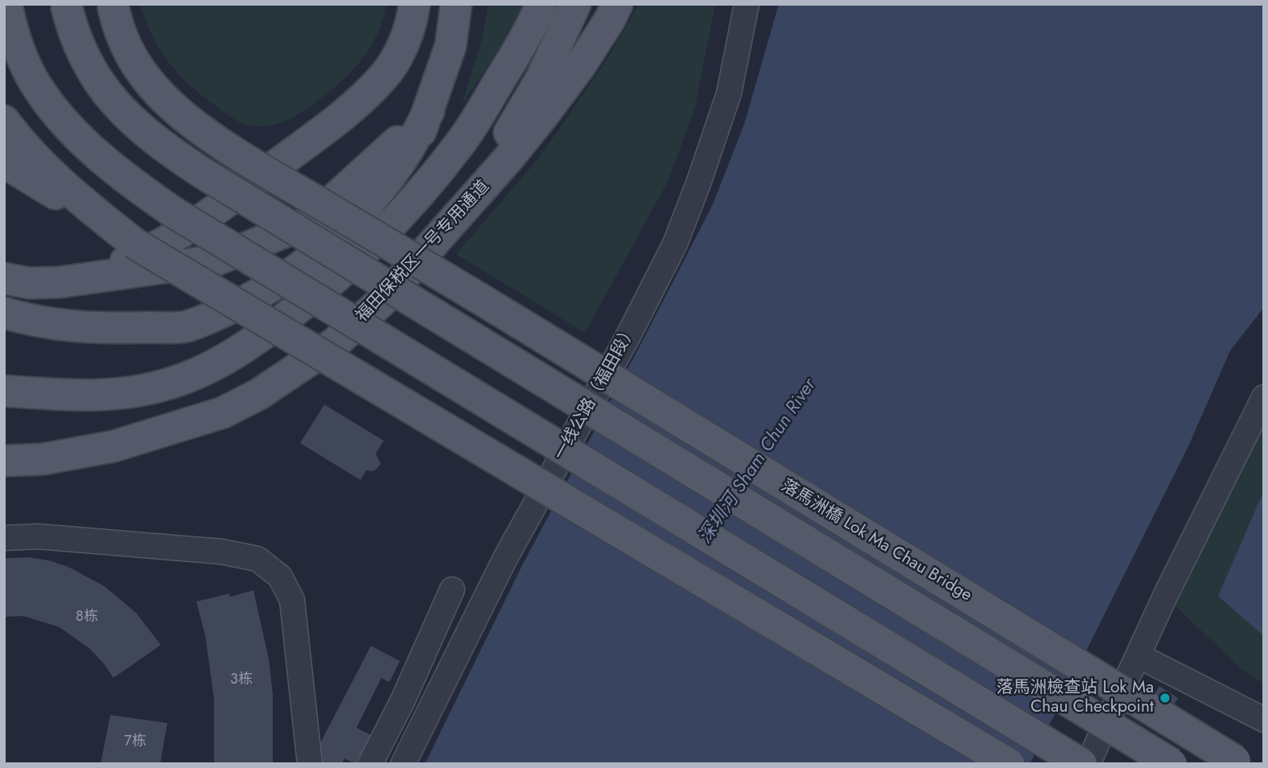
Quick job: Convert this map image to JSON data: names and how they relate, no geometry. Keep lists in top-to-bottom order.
{
  "streets": {
    "main road": ["福田保税区一号专用通道", "落馬洲橋 Lok Ma Chau Bridge"],
    "street": ["一线公路（福田段）"]
  },
  "water": ["深圳河 Sham Chun River"],
  "places": ["落馬洲檢查站 Lok Ma Chau Checkpoint"],
  "house_numbers": ["8栋", "3栋", "7栋"]
}
